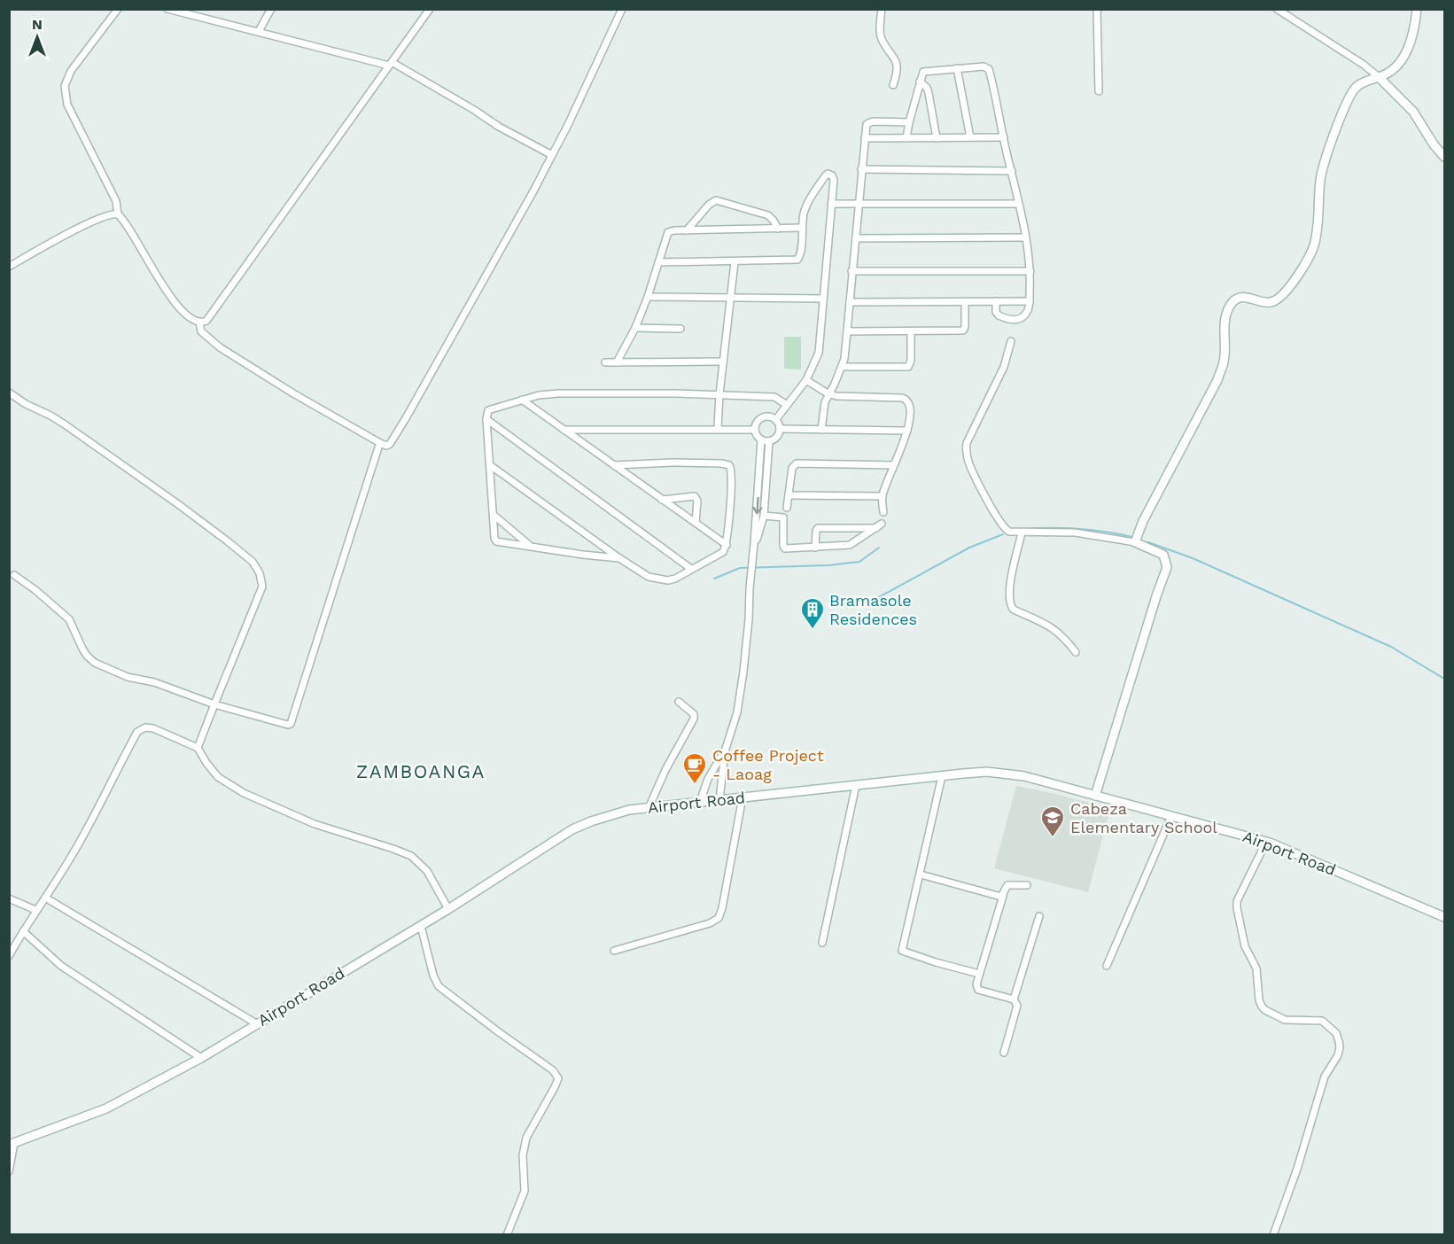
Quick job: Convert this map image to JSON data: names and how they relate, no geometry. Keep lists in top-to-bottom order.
{
  "streets": {
    "main road": ["Airport Road"]
  },
  "districts": ["ZAMBOANGA"],
  "places": {
    "building": ["Bramasole Residences"],
    "cafe": ["Coffee Project - Laoag"],
    "school or university": ["Cabeza Elementary School"]
  },
  "north": "top"
}
